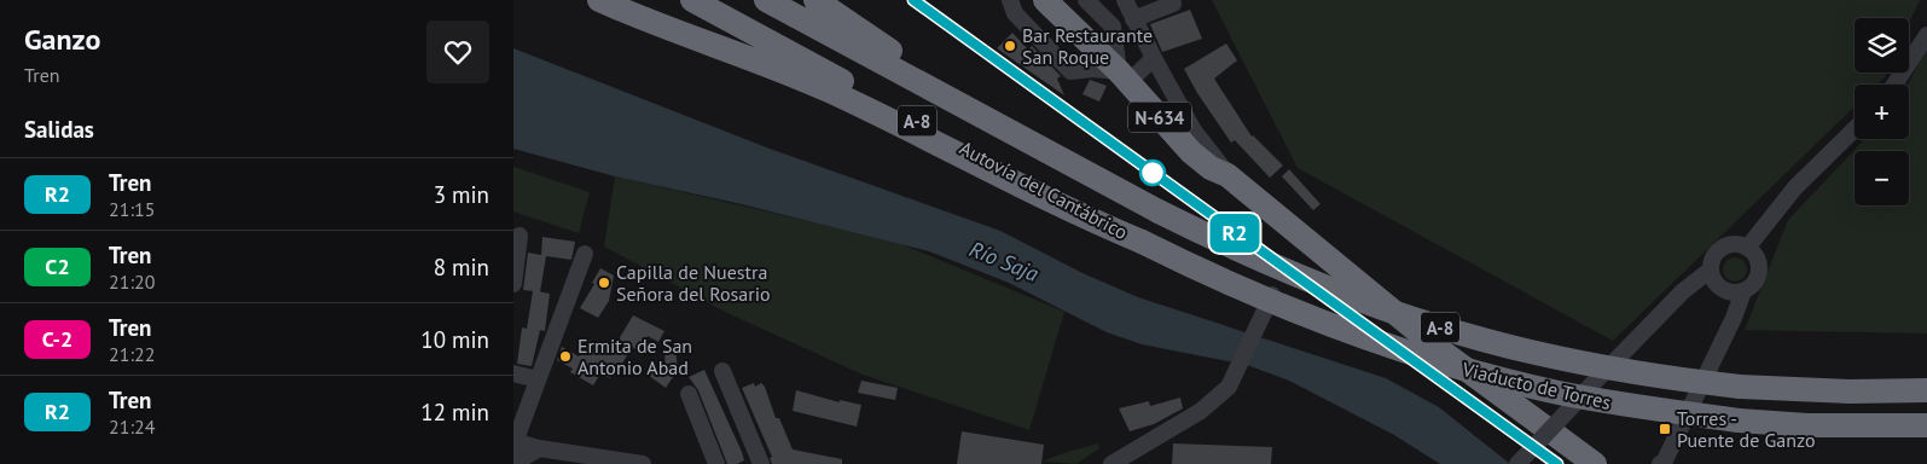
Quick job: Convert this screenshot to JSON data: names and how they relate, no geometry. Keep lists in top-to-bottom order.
{
  "streets": {
    "highway": [
      "N-634",
      "A-8",
      "Autovía del Cantábrico",
      "Viaducto de Torres"
    ]
  },
  "crossings": [
    ["Autovía del Cantábrico", "Viaducto de Torres"]
  ],
  "water": ["Río Saja"],
  "places": {
    "other": ["Bar Restaurante San Roque", "Capilla de Nuestra Señora del Rosario", "Ermita de San Antonio Abad"],
    "transit": ["Torres - Puente de Ganzo"]
  },
  "page": {
    "heading": [
      ["Ganzo", "Tren"],
      "Salidas"
    ],
    "on_map": "R2",
    "map_buttons": ["+", "−"],
    "list": [
      {
        "mark": "R2",
        "name": "Tren",
        "note": "21:15",
        "value": "3 min"
      },
      {
        "mark": "C2",
        "name": "Tren",
        "note": "21:20",
        "value": "8 min"
      },
      {
        "mark": "C-2",
        "name": "Tren",
        "note": "21:22",
        "value": "10 min"
      },
      {
        "mark": "R2",
        "name": "Tren",
        "note": "21:24",
        "value": "12 min"
      }
    ]
  }
}
